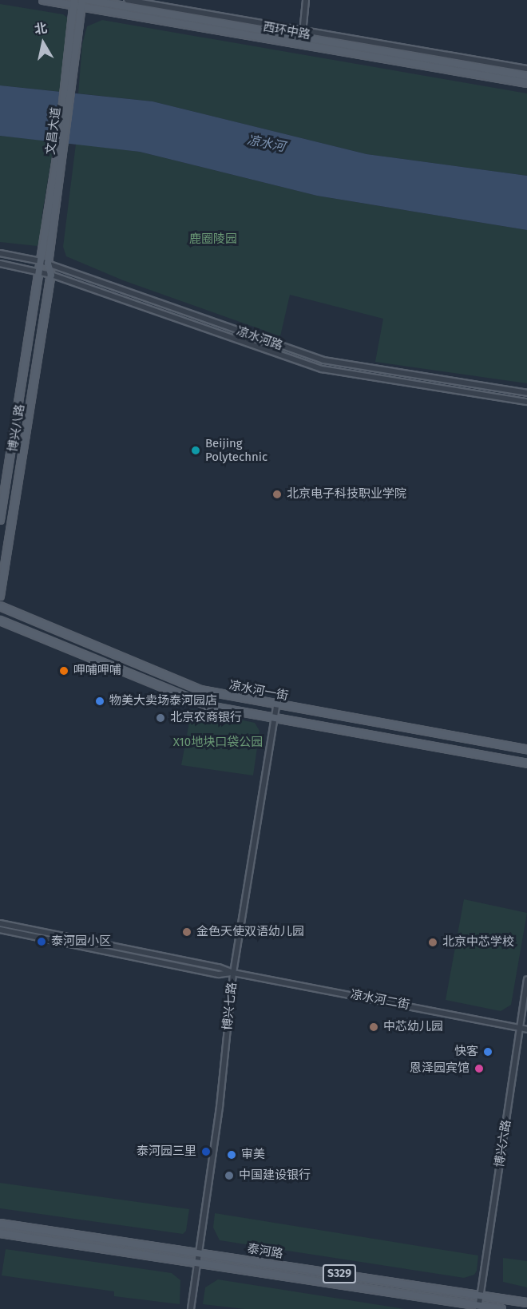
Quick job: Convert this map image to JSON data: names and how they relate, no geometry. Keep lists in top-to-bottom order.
{
  "streets": {
    "main road": [
      "西环中路",
      "文昌大道",
      "博兴八路",
      "凉水河一街",
      "泰河路",
      "S329"
    ],
    "street": [
      "凉水河路",
      "凉水河二街",
      "博兴七路",
      "博兴六路"
    ]
  },
  "crossings": [
    ["西环中路", "文昌大道"],
    ["文昌大道", "凉水河路"],
    ["文昌大道", "博兴八路"],
    ["凉水河路", "博兴八路"],
    ["凉水河一街", "博兴七路"],
    ["凉水河二街", "博兴七路"],
    ["凉水河二街", "博兴六路"],
    ["博兴七路", "泰河路"],
    ["博兴六路", "泰河路"]
  ],
  "water": ["凉水河"],
  "parks": ["鹿圈陵园", "X10地块口袋公园"],
  "places": [
    "Beijing Polytechnic",
    "北京电子科技职业学院",
    "呷哺呷哺",
    "物美大卖场泰河园店",
    "北京农商银行",
    "金色天使双语幼儿园",
    "泰河园小区",
    "北京中芯学校",
    "中芯幼儿园",
    "快客",
    "恩泽园宾馆",
    "泰河园三里",
    "审美",
    "中国建设银行"
  ],
  "north": "top"
}
